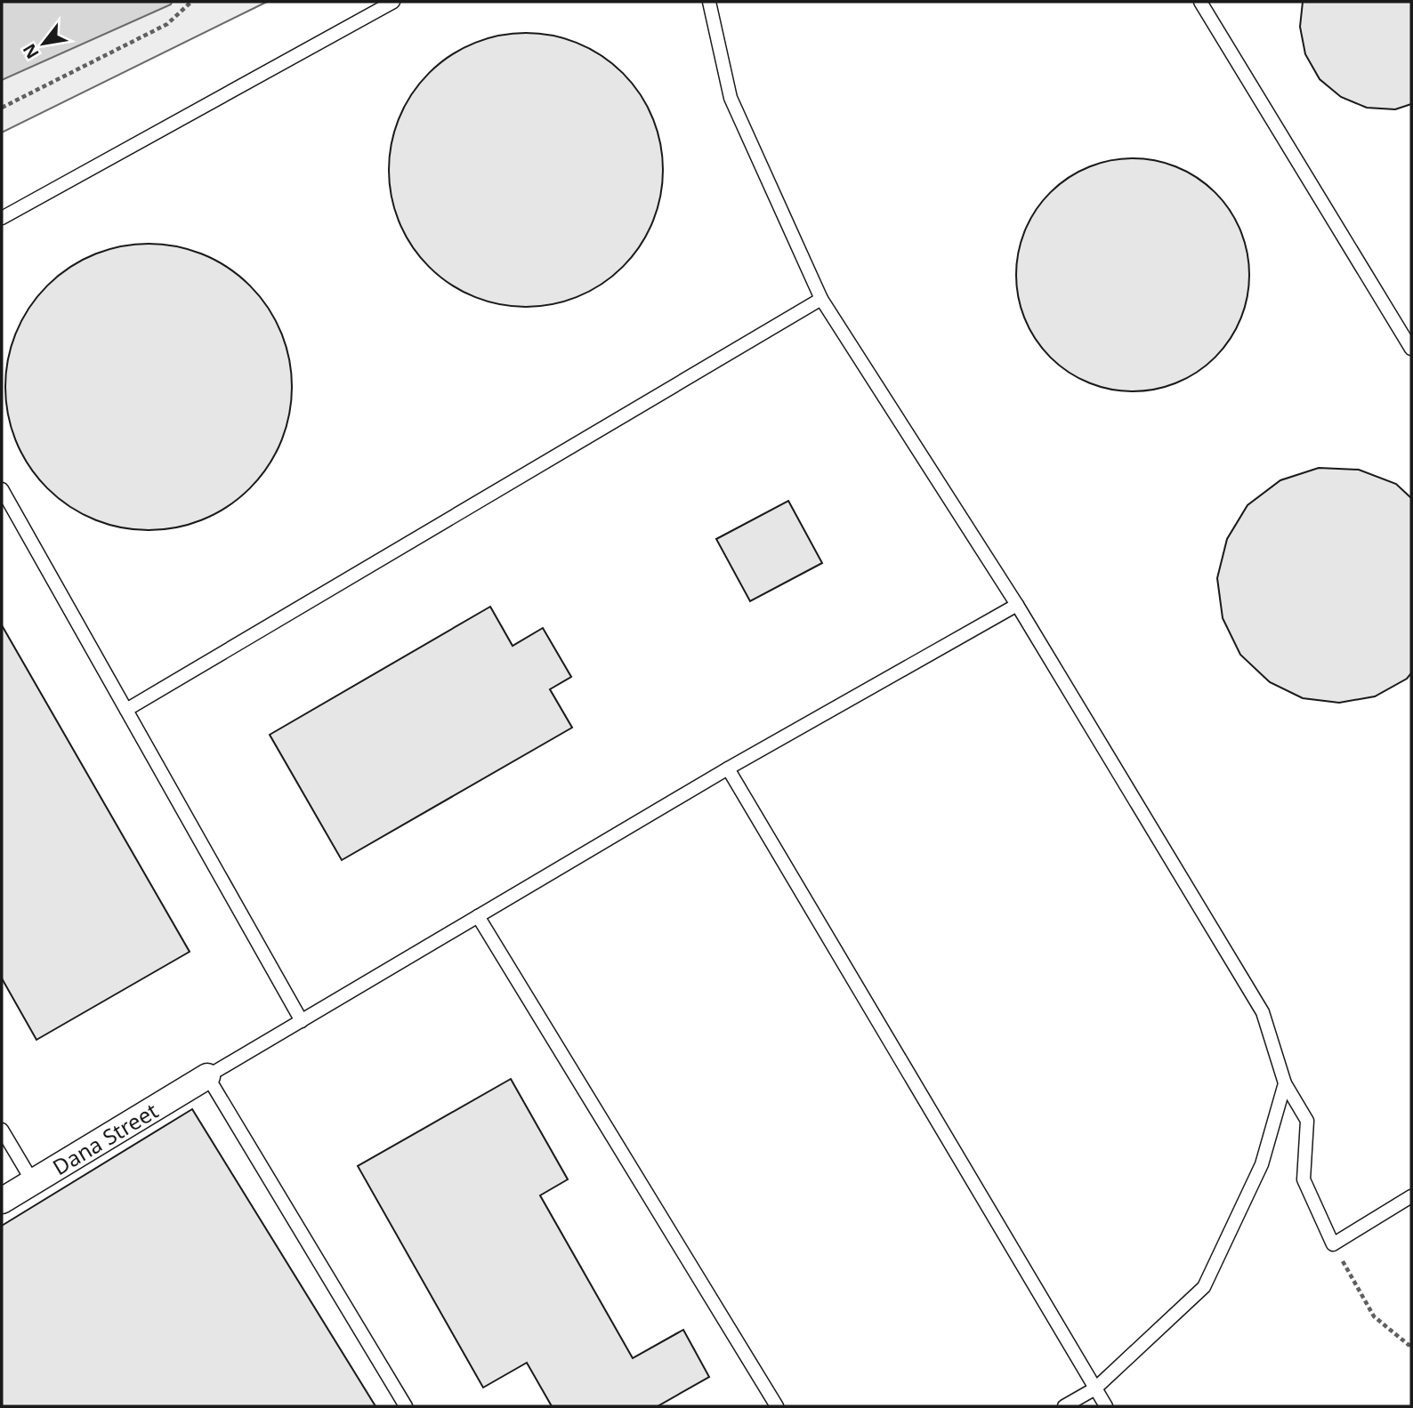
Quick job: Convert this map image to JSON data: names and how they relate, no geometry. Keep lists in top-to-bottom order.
{
  "streets": {
    "street": ["Dana Street"]
  },
  "north": "bottom left"
}
